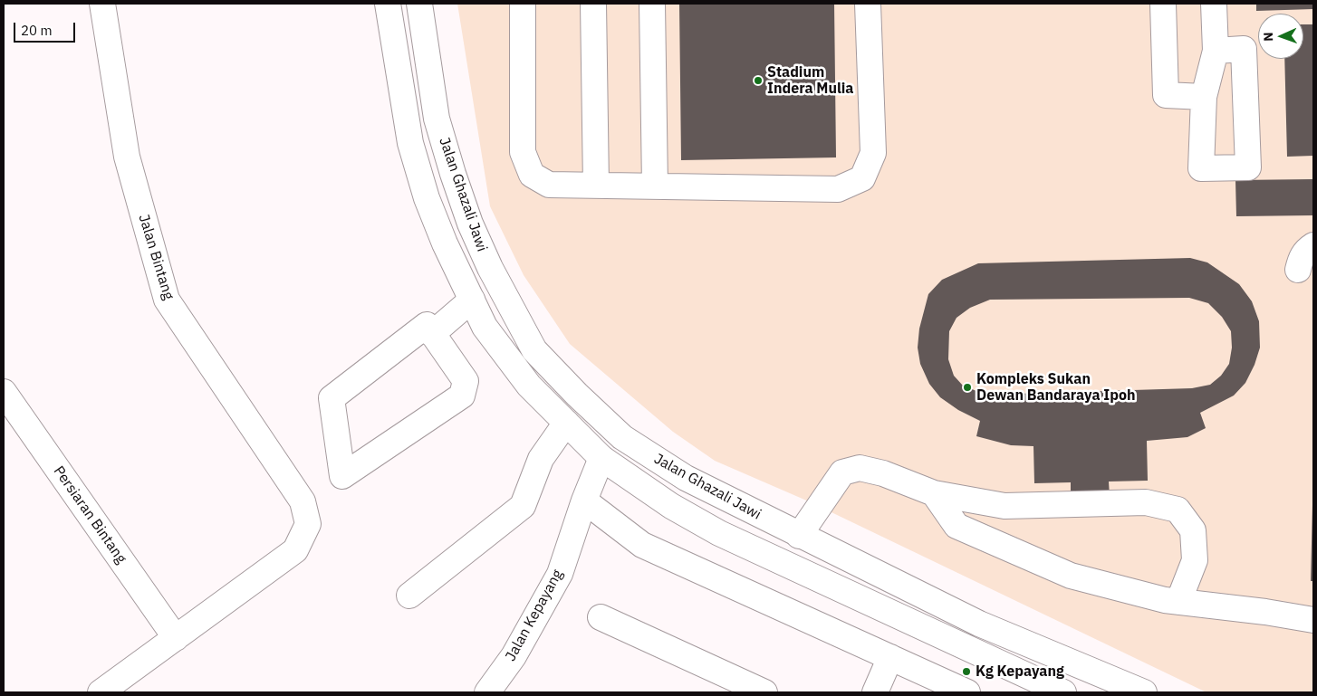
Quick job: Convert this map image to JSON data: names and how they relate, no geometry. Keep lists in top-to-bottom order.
{
  "streets": {
    "main road": [
      "Jalan Ghazali Jawi",
      "Jalan Bintang",
      "Persiaran Bintang",
      "Jalan Kepayang"
    ]
  },
  "crossings": [
    ["Jalan Ghazali Jawi", "Jalan Kepayang"],
    ["Jalan Bintang", "Persiaran Bintang"]
  ],
  "places": ["Stadium Indera Mulia", "Kompleks Sukan Dewan Bandaraya Ipoh", "Kg Kepayang"],
  "scale_bar": "20 m",
  "north": "left"
}
